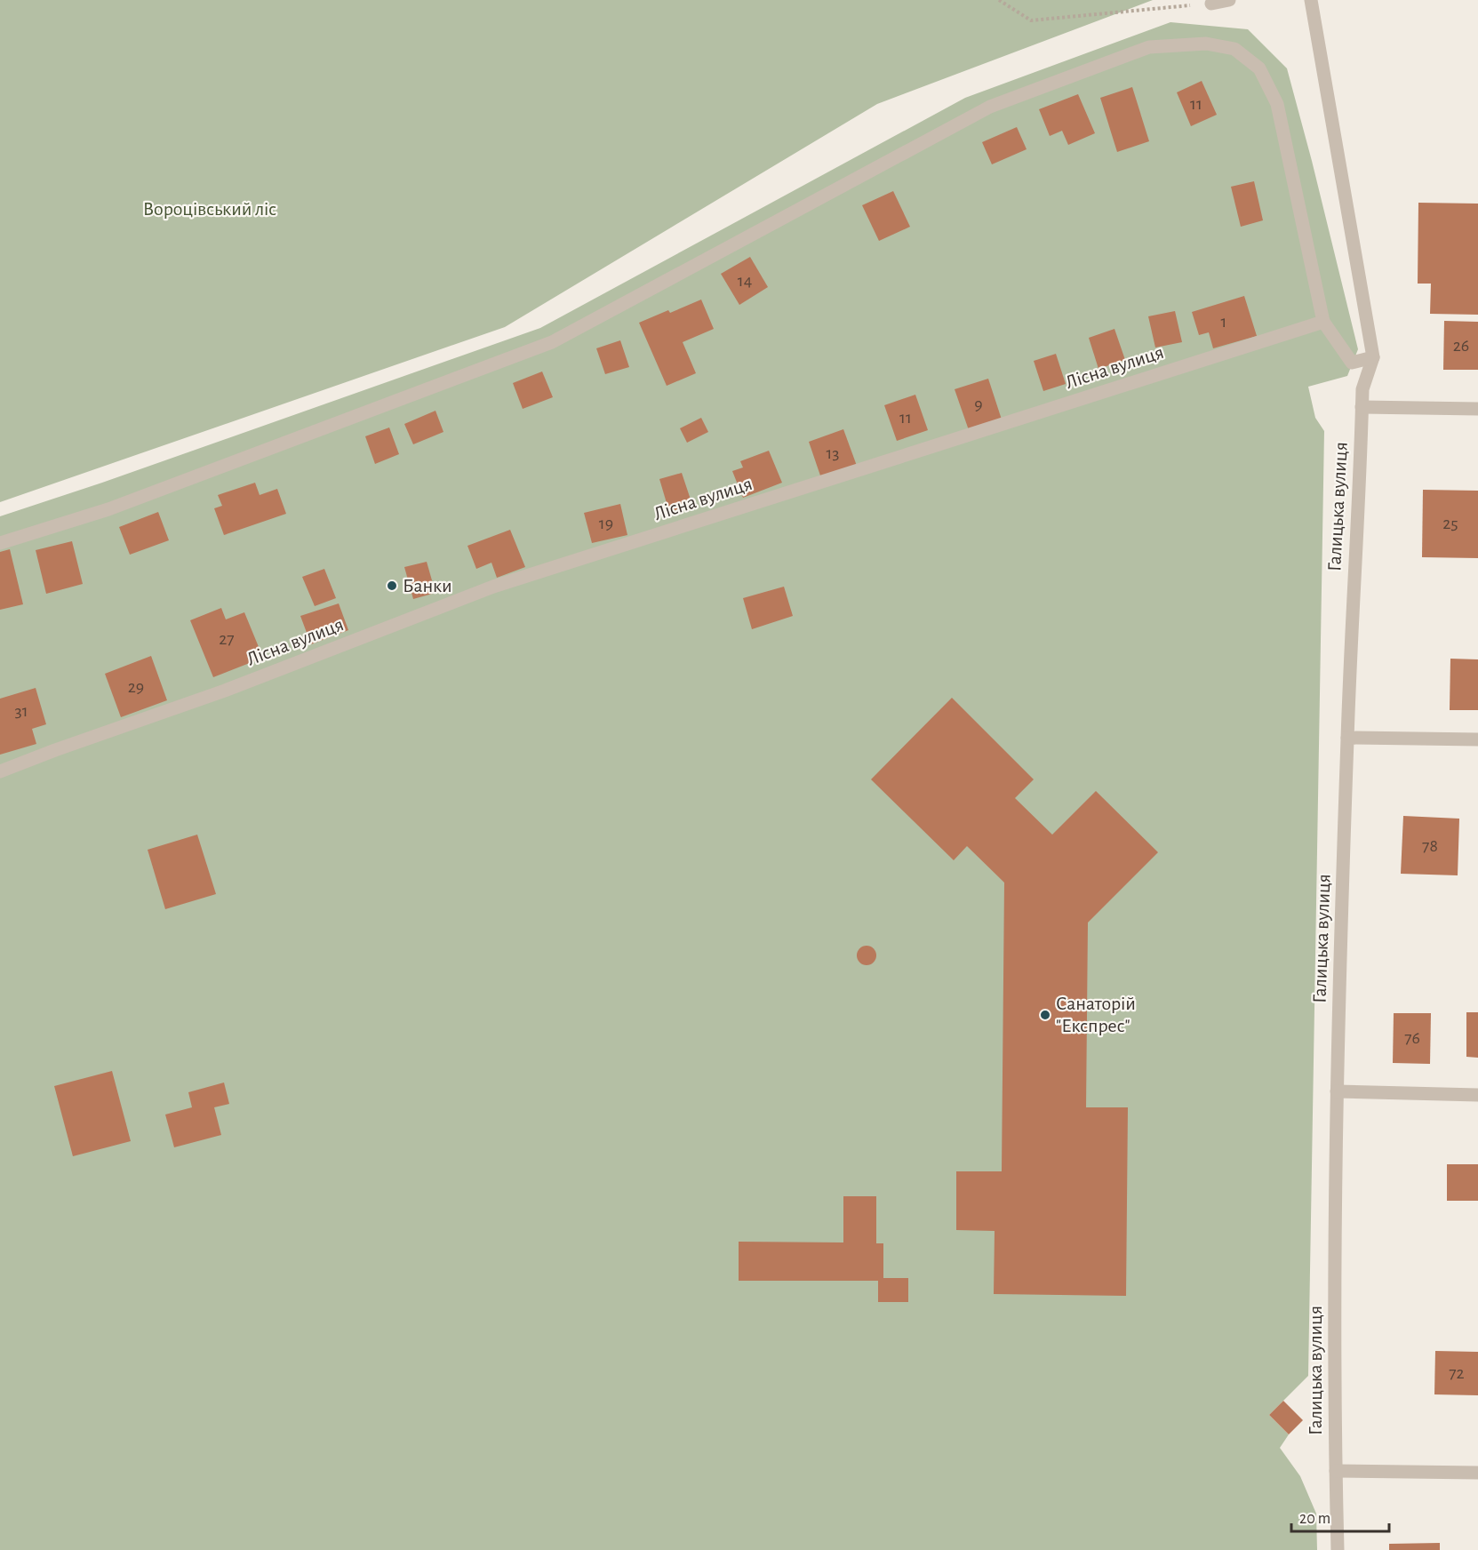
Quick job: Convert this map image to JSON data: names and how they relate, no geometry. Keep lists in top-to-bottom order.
{
  "streets": {
    "street": ["Лісна вулиця", "Галицька вулиця"]
  },
  "parks": ["Вороцівський ліс"],
  "places": ["Банки", "Санаторій \"Експрес\""],
  "house_numbers": [
    "11",
    "14",
    "1",
    "26",
    "9",
    "11",
    "13",
    "19",
    "25",
    "27",
    "29",
    "31",
    "78",
    "76",
    "72"
  ],
  "scale_bar": "20 m"
}
